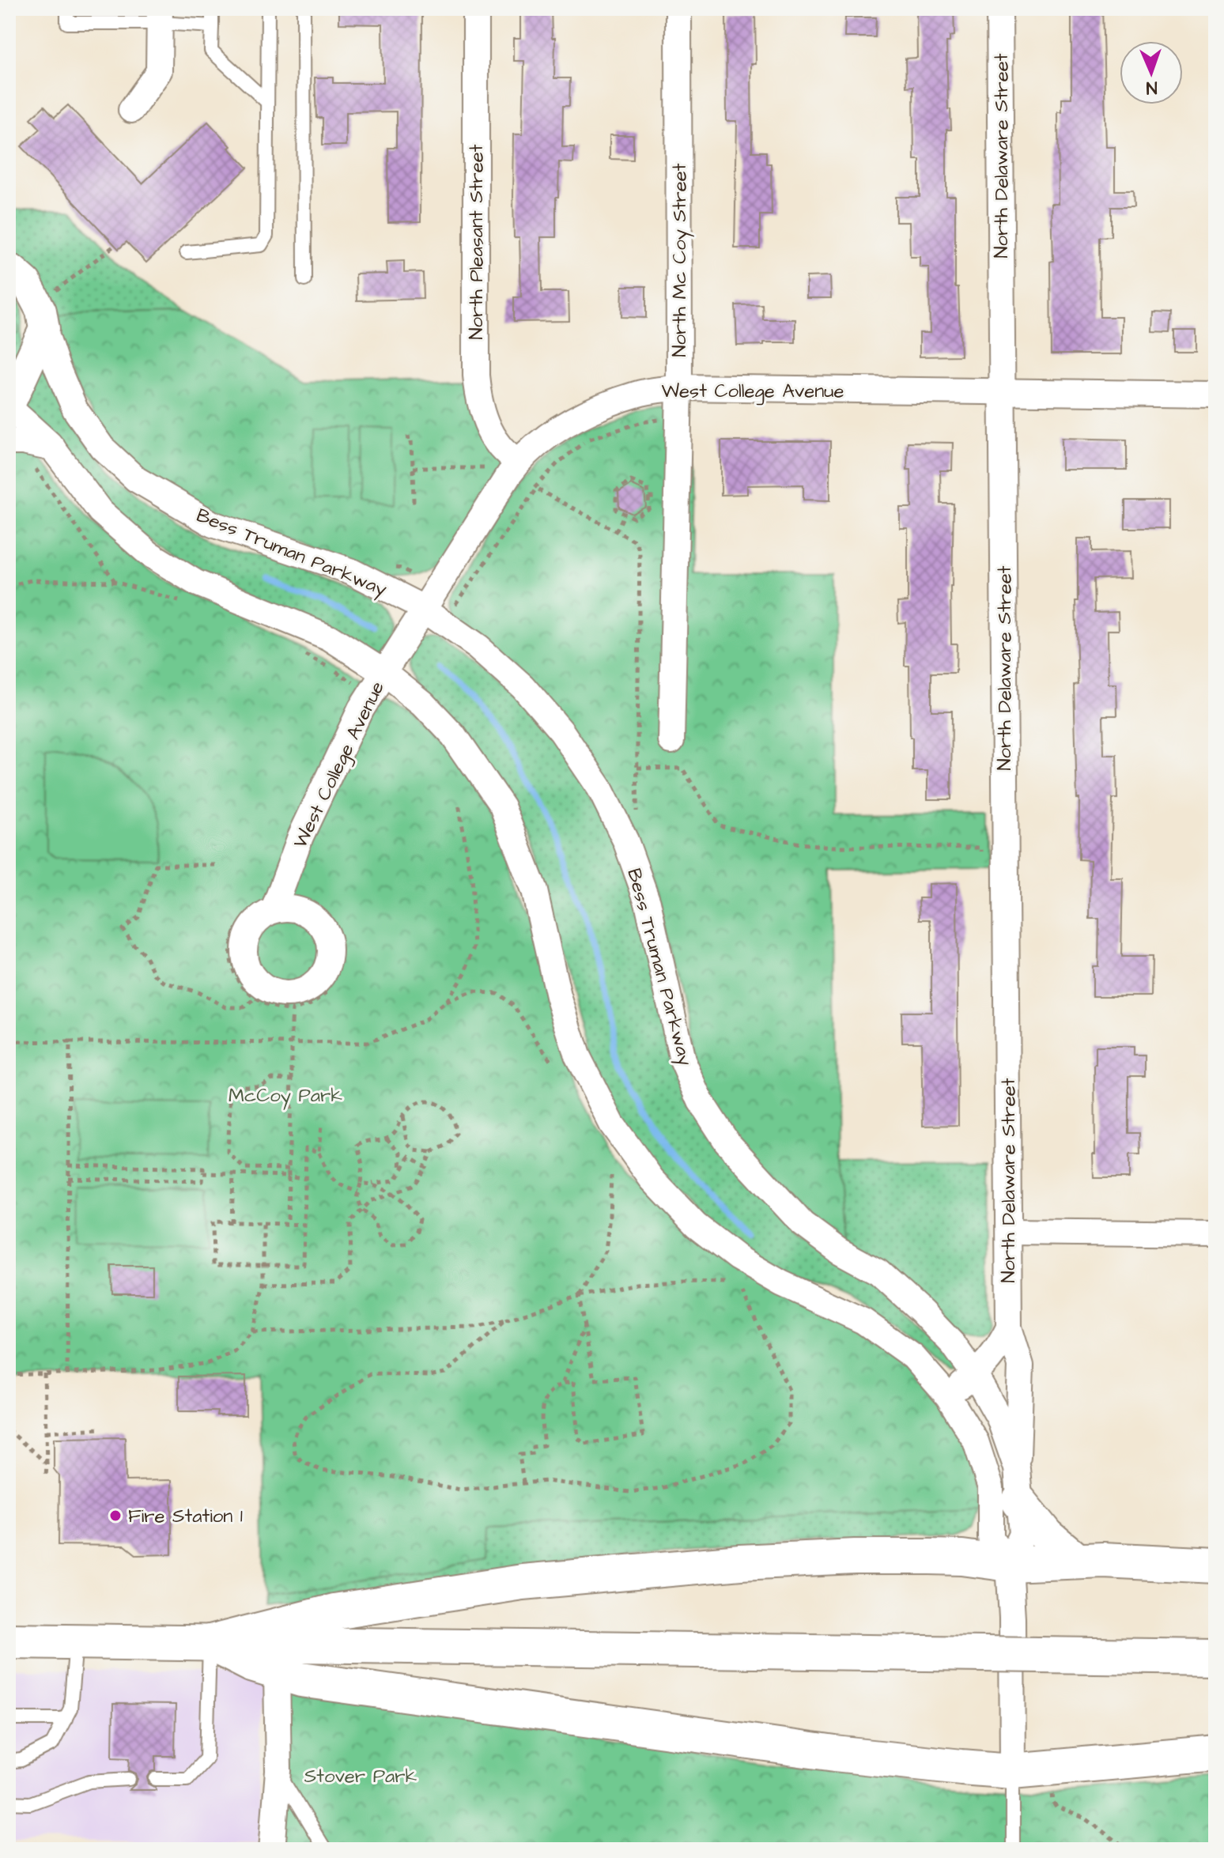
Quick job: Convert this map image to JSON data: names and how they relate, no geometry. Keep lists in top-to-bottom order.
{
  "streets": {
    "street": [
      "North Delaware Street",
      "North Pleasant Street",
      "North Mc Coy Street",
      "West College Avenue",
      "Bess Truman Parkway"
    ]
  },
  "crossings": [
    ["North Delaware Street", "West College Avenue"],
    ["North Delaware Street", "Bess Truman Parkway"],
    ["North Pleasant Street", "West College Avenue"],
    ["North Mc Coy Street", "West College Avenue"],
    ["West College Avenue", "Bess Truman Parkway"]
  ],
  "parks": ["McCoy Park", "Stover Park"],
  "places": ["Fire Station 1"],
  "north": "bottom"
}
